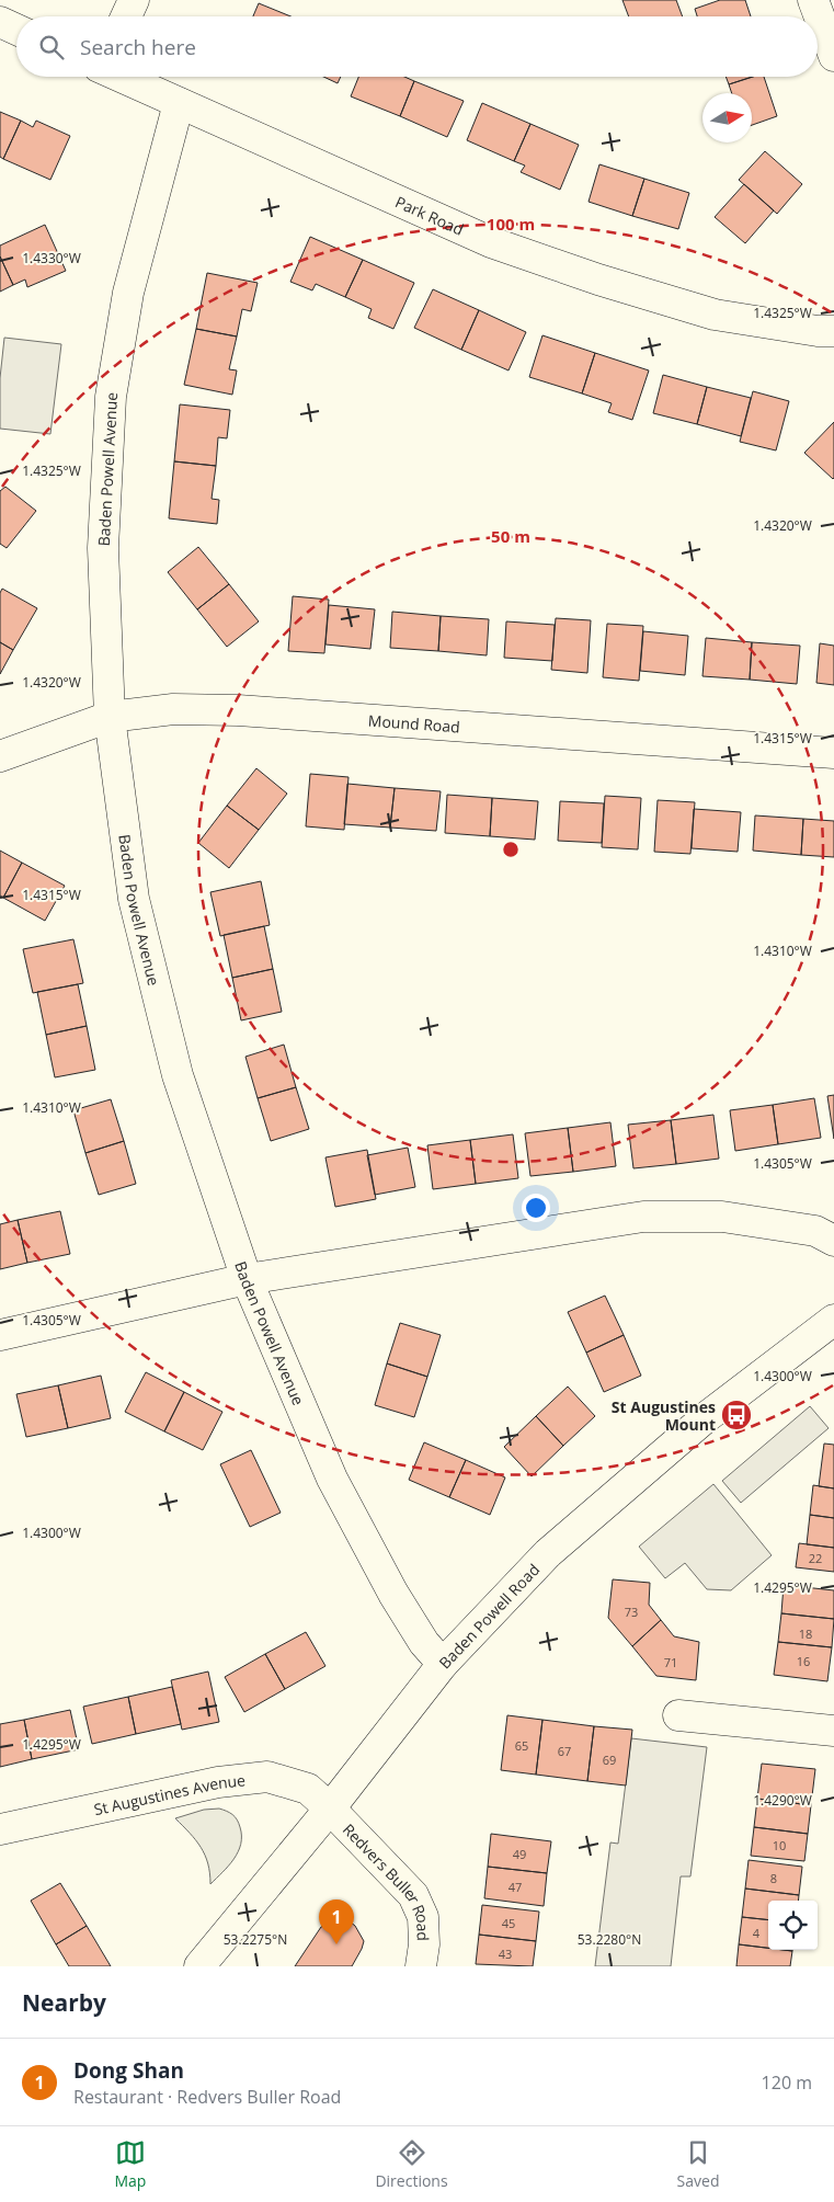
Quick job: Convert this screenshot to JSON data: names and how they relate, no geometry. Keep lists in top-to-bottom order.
{
  "streets": {
    "street": [
      "Park Road",
      "Baden Powell Avenue",
      "Mound Road",
      "Baden Powell Road",
      "St Augustines Avenue",
      "Redvers Buller Road"
    ]
  },
  "crossings": [
    ["Park Road", "Baden Powell Avenue"],
    ["Baden Powell Avenue", "Mound Road"],
    ["Baden Powell Avenue", "Baden Powell Road"],
    ["Baden Powell Road", "St Augustines Avenue"],
    ["Baden Powell Road", "Redvers Buller Road"],
    ["St Augustines Avenue", "Redvers Buller Road"]
  ],
  "places": {
    "bus stop": ["St Augustines Mount"]
  },
  "house_numbers": [
    "22",
    "73",
    "18",
    "16",
    "71",
    "65",
    "67",
    "69",
    "10",
    "49",
    "8",
    "47",
    "45",
    "4",
    "43"
  ],
  "north": "right",
  "page": {
    "search": "Search here",
    "pins": "1",
    "heading": "Nearby",
    "list": [
      {
        "mark": "1",
        "name": "Dong Shan",
        "note": "Restaurant · Redvers Buller Road",
        "value": "120 m"
      }
    ],
    "nav": ["Map", "Directions", "Saved"]
  },
  "coordinates": [
    "1.4330°W",
    "1.4325°W",
    "1.4320°W",
    "1.4315°W",
    "1.4310°W",
    "1.4305°W",
    "1.4300°W",
    "1.4295°W",
    "1.4290°W",
    "53.2275°N",
    "53.2280°N"
  ],
  "rings": ["100 m", "50 m"]
}
